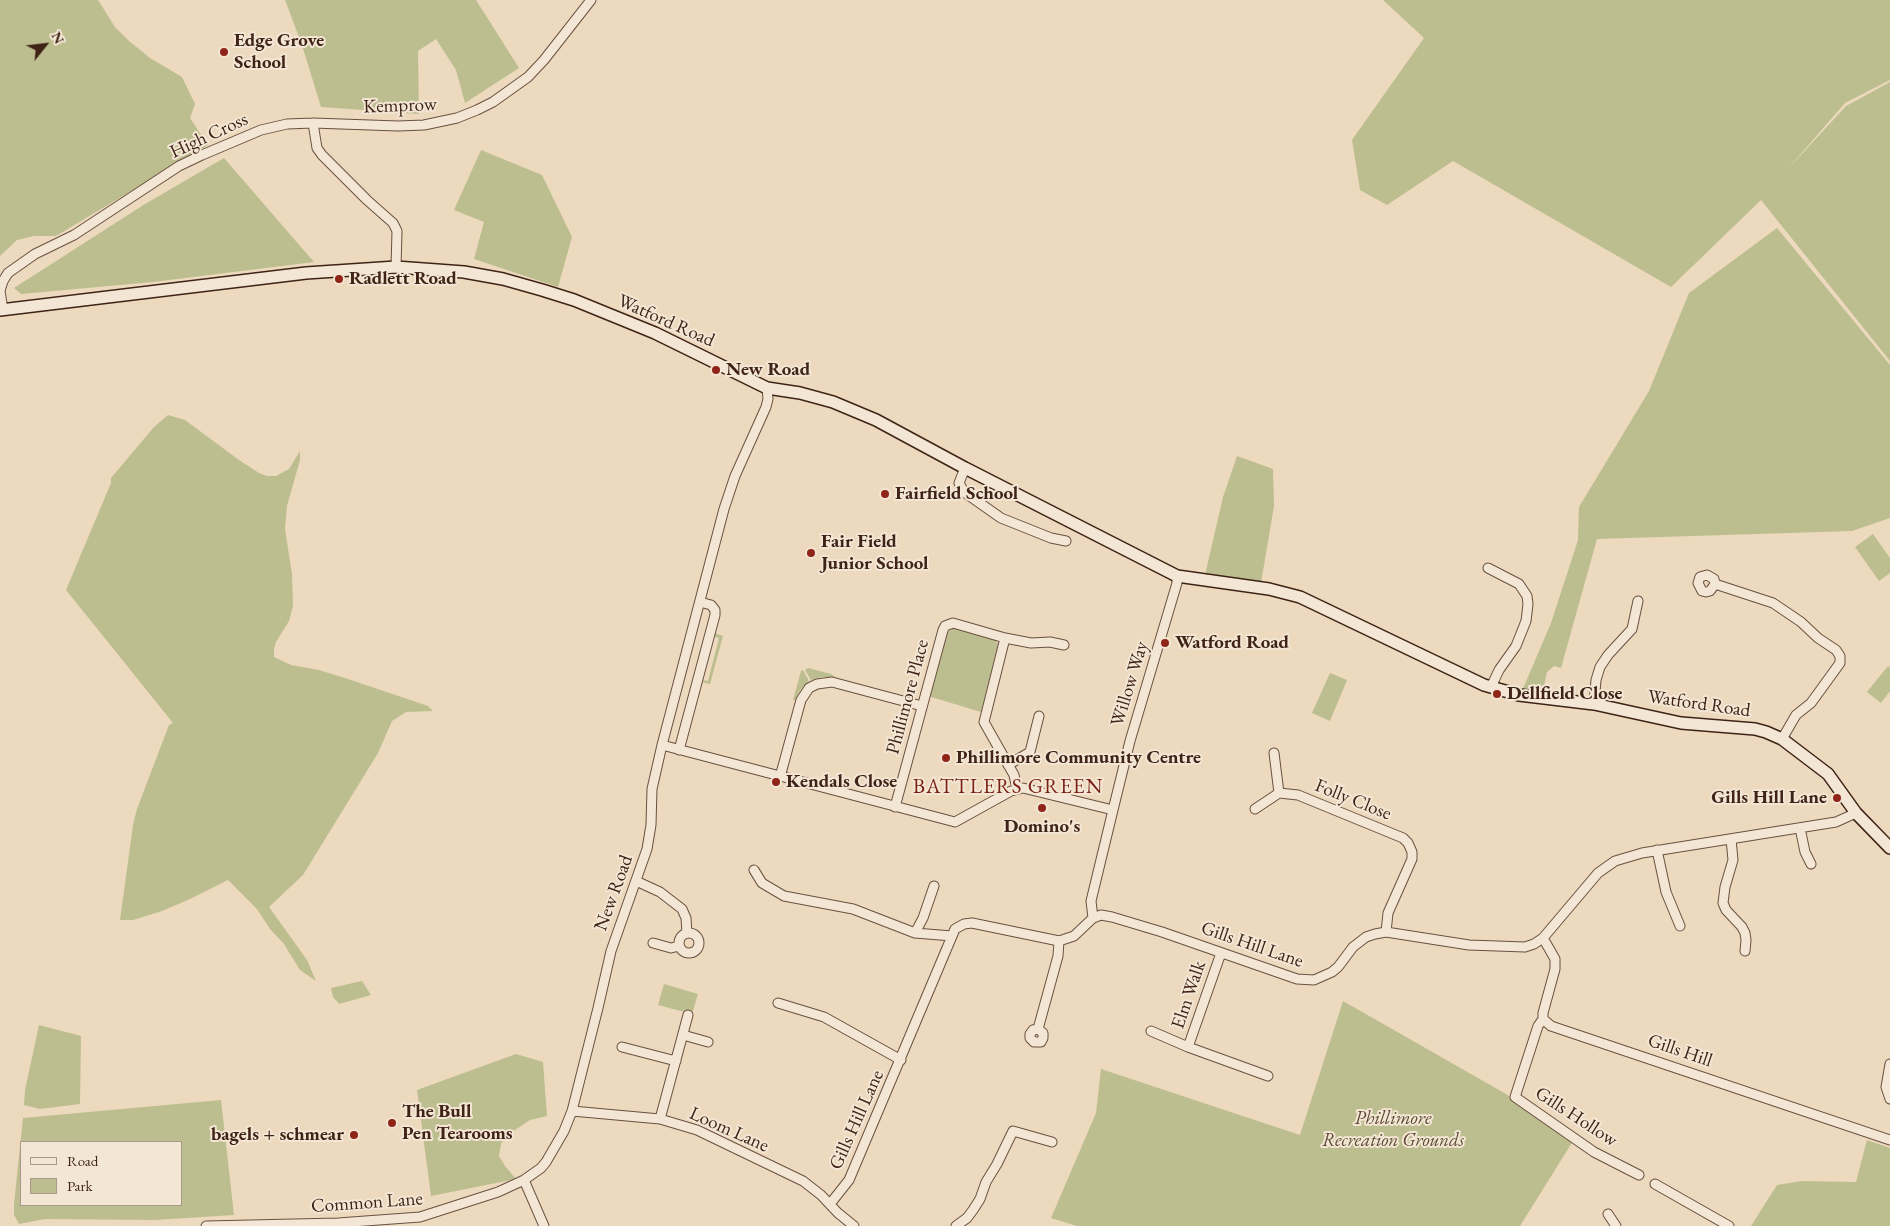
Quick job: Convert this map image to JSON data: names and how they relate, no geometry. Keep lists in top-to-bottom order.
{
  "streets": {
    "main road": ["Watford Road"],
    "street": [
      "Kemprow",
      "High Cross",
      "Willow Way",
      "Phillimore Place",
      "Folly Close",
      "New Road",
      "Gills Hill Lane",
      "Elm Walk",
      "Gills Hill",
      "Gills Hollow",
      "Loom Lane",
      "Common Lane"
    ]
  },
  "crossings": [
    ["Kemprow", "High Cross"],
    ["Watford Road", "Willow Way"],
    ["Watford Road", "New Road"],
    ["Watford Road", "Gills Hill Lane"],
    ["Willow Way", "Gills Hill Lane"],
    ["Folly Close", "Gills Hill Lane"],
    ["New Road", "Loom Lane"],
    ["New Road", "Common Lane"],
    ["Gills Hill Lane", "Elm Walk"],
    ["Gills Hill Lane", "Loom Lane"],
    ["Gills Hill", "Gills Hollow"]
  ],
  "districts": ["BATTLERS GREEN"],
  "parks": ["Phillimore Recreation Grounds"],
  "places": [
    "Edge Grove School",
    "Radlett Road",
    "New Road",
    "Fairfield School",
    "Fair Field Junior School",
    "Watford Road",
    "Dellfield Close",
    "Phillimore Community Centre",
    "Kendals Close",
    "Gills Hill Lane",
    "Domino's",
    "The Bull Pen Tearooms",
    "bagels + schmear"
  ],
  "legend": ["Road", "Park"],
  "north": "top right"
}
